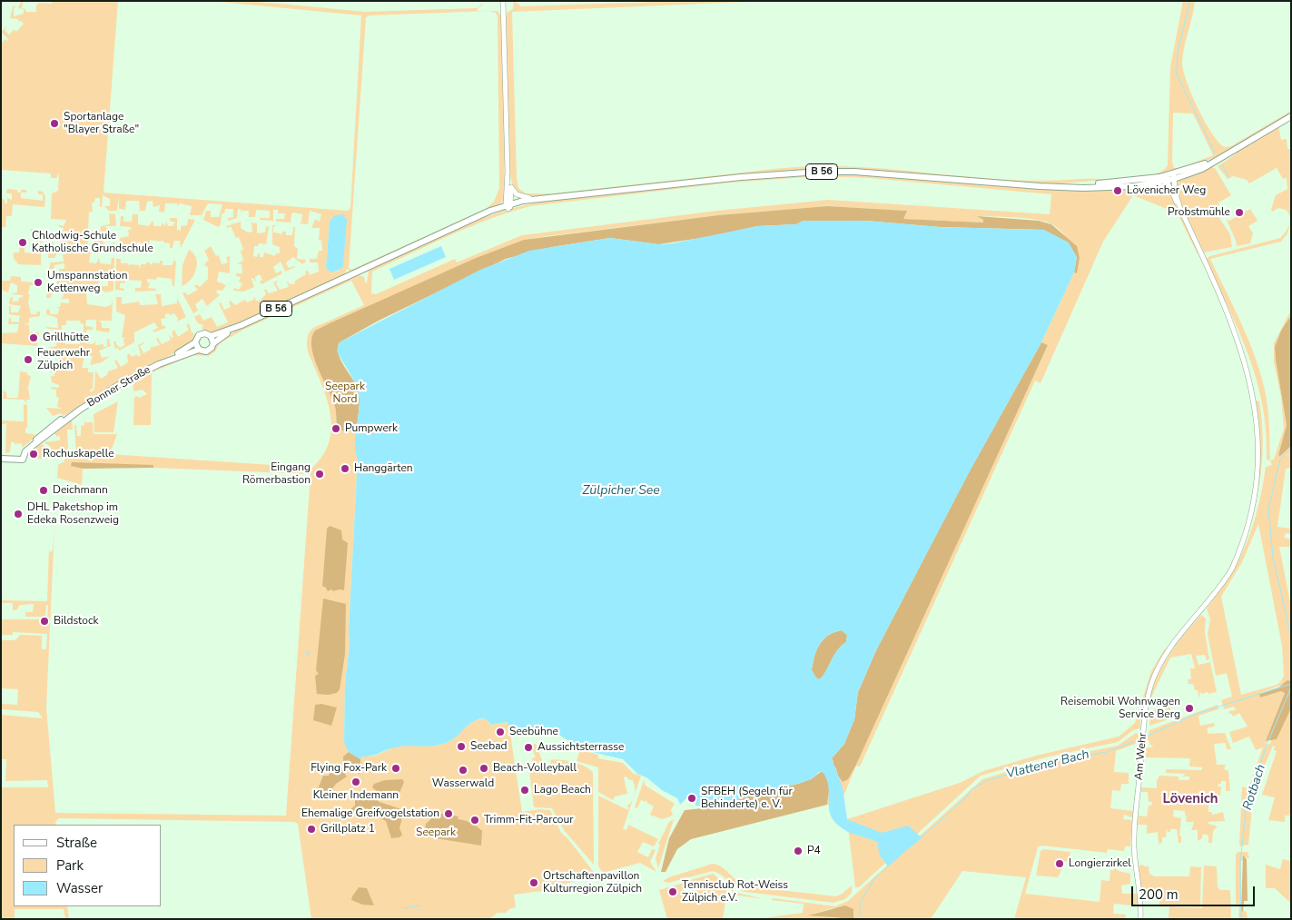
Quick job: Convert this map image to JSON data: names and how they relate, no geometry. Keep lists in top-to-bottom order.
{
  "streets": {
    "main road": ["B 56", "Bonner Straße"],
    "street": ["Am Wehr"]
  },
  "crossings": [
    ["B 56", "Bonner Straße"]
  ],
  "districts": ["Lövenich"],
  "water": ["Zülpicher See", "Vlattener Bach", "Rotbach"],
  "parks": ["Seepark Nord", "Seepark"],
  "places": [
    "Sportanlage \"Blayer Straße\"",
    "Lövenicher Weg",
    "Probstmühle",
    "Chlodwig-Schule Katholische Grundschule",
    "Umspannstation Kettenweg",
    "Grillhütte",
    "Feuerwehr Zülpich",
    "Pumpwerk",
    "Rochuskapelle",
    "Hanggärten",
    "Eingang Römerbastion",
    "Deichmann",
    "DHL Paketshop im Edeka Rosenzweig",
    "Bildstock",
    "Reisemobil Wohnwagen Service Berg",
    "Seebühne",
    "Seebad",
    "Aussichtsterrasse",
    "Flying Fox-Park",
    "Beach-Volleyball",
    "Wasserwald",
    "Kleiner Indemann",
    "Lago Beach",
    "SFBEH (Segeln für Behinderte) e. V.",
    "Ehemalige Greifvogelstation",
    "Trimm-Fit-Parcour",
    "Grillplatz 1",
    "P4",
    "Longierzirkel",
    "Ortschaftenpavillon Kulturregion Zülpich",
    "Tennisclub Rot-Weiss Zülpich e.V."
  ],
  "legend": ["Straße", "Park", "Wasser"],
  "scale_bar": "200 m"
}
